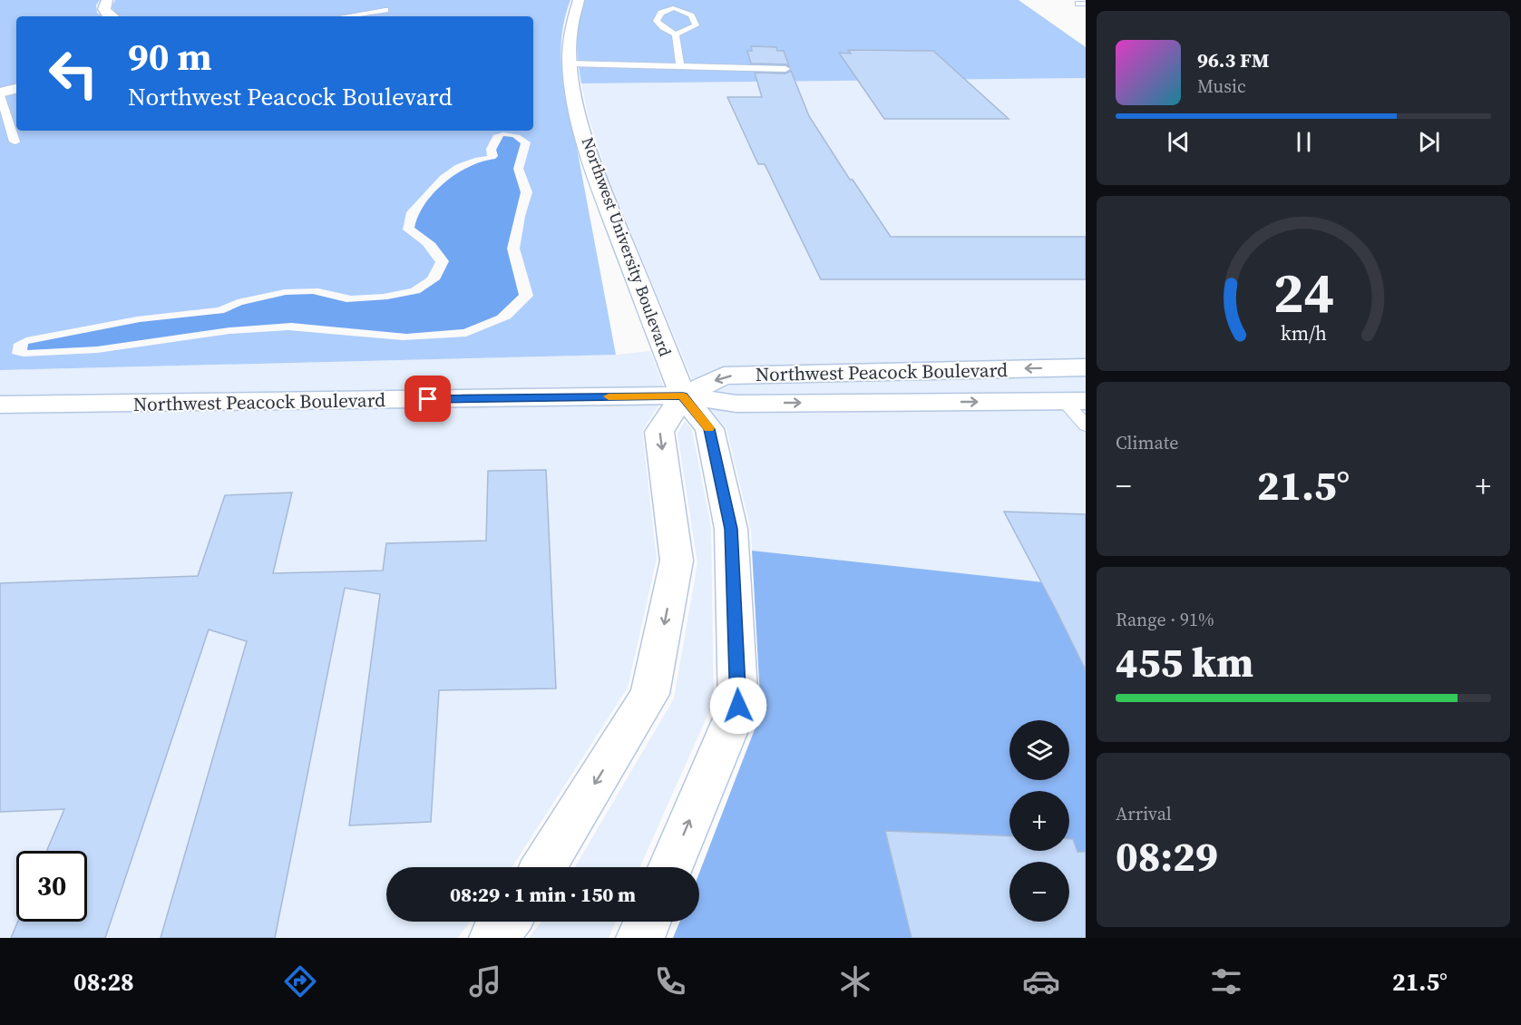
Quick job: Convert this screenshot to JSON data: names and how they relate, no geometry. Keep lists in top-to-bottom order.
{
  "streets": {
    "street": ["Northwest University Boulevard", "Northwest Peacock Boulevard"]
  },
  "crossings": [
    ["Northwest University Boulevard", "Northwest Peacock Boulevard"]
  ],
  "page": {
    "turn": ["90 m", "Northwest Peacock Boulevard"],
    "song": ["96.3 FM", "Music"],
    "tile": [
      "Climate",
      ["Range · 91%", "455 km"],
      ["Arrival", "08:29"]
    ],
    "heat": ["−", "21.5°", "+"],
    "map_buttons": ["+", "−"],
    "limit": "30",
    "trip": "08:29 · 1 min · 150 m",
    "tabs": ["08:28", "21.5°"],
    "gauge": ["24", "km/h"]
  }
}
